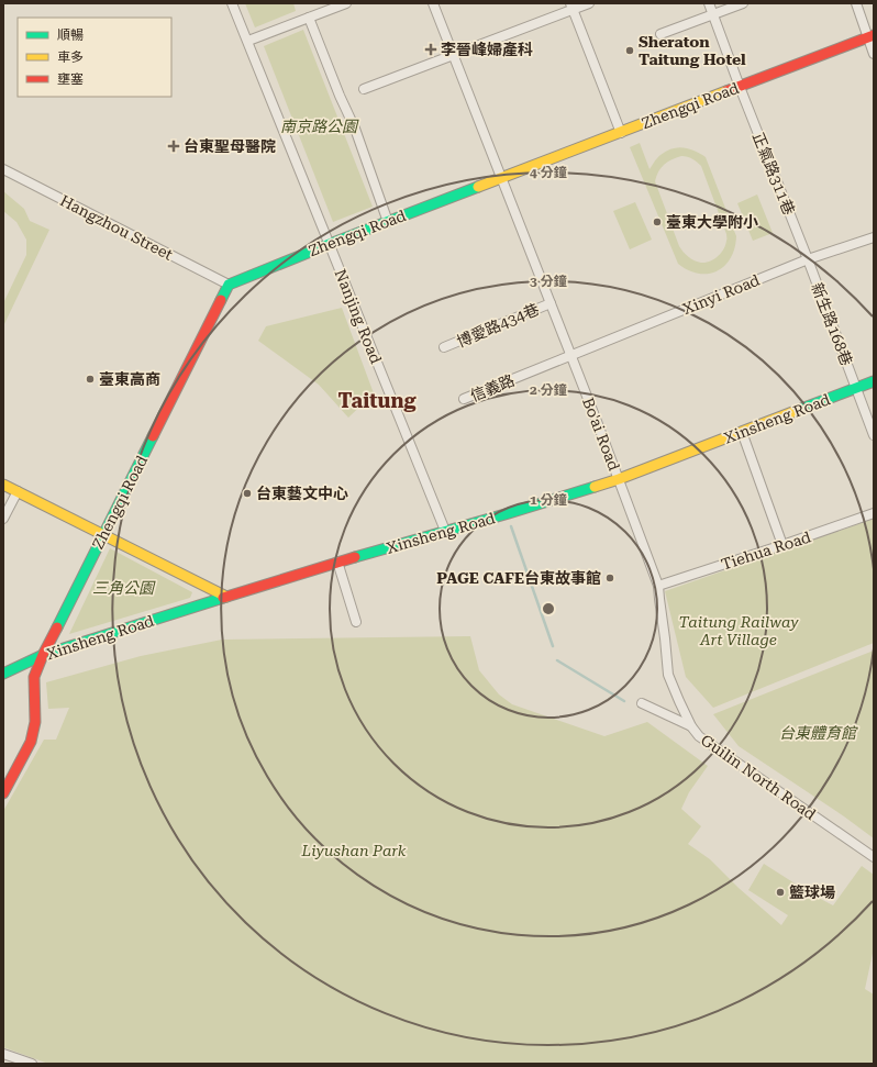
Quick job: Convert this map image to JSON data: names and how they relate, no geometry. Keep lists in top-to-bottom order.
{
  "streets": {
    "street": [
      "Zhengqi Road",
      "正氣路311巷",
      "Hangzhou Street",
      "Xinyi Road",
      "Nanjing Road",
      "新生路168巷",
      "博愛路434巷",
      "信義路",
      "Xinsheng Road",
      "Bo'ai Road",
      "Tiehua Road",
      "Guilin North Road"
    ]
  },
  "crossings": [
    ["Zhengqi Road", "正氣路311巷"],
    ["Zhengqi Road", "Hangzhou Street"],
    ["Zhengqi Road", "Nanjing Road"],
    ["Zhengqi Road", "Xinsheng Road"],
    ["Zhengqi Road", "Bo'ai Road"],
    ["正氣路311巷", "Xinyi Road"],
    ["正氣路311巷", "新生路168巷"],
    ["Xinyi Road", "新生路168巷"],
    ["Xinyi Road", "信義路"],
    ["Xinyi Road", "Bo'ai Road"],
    ["Nanjing Road", "Xinsheng Road"],
    ["新生路168巷", "Xinsheng Road"],
    ["博愛路434巷", "Bo'ai Road"],
    ["信義路", "Bo'ai Road"],
    ["Xinsheng Road", "Bo'ai Road"],
    ["Bo'ai Road", "Tiehua Road"],
    ["Bo'ai Road", "Guilin North Road"]
  ],
  "districts": ["Taitung"],
  "parks": [
    "南京路公園",
    "三角公園",
    "Taitung Railway Art Village",
    "台東體育館",
    "Liyushan Park"
  ],
  "places": {
    "health": ["李晉峰婦產科", "台東聖母醫院"],
    "other": [
      "Sheraton Taitung Hotel",
      "臺東大學附小",
      "臺東高商",
      "台東藝文中心",
      "PAGE CAFE台東故事館",
      "籃球場"
    ]
  },
  "legend": ["順暢", "車多", "壅塞"],
  "rings": [
    "4 分鐘",
    "3 分鐘",
    "2 分鐘",
    "1 分鐘"
  ]
}
